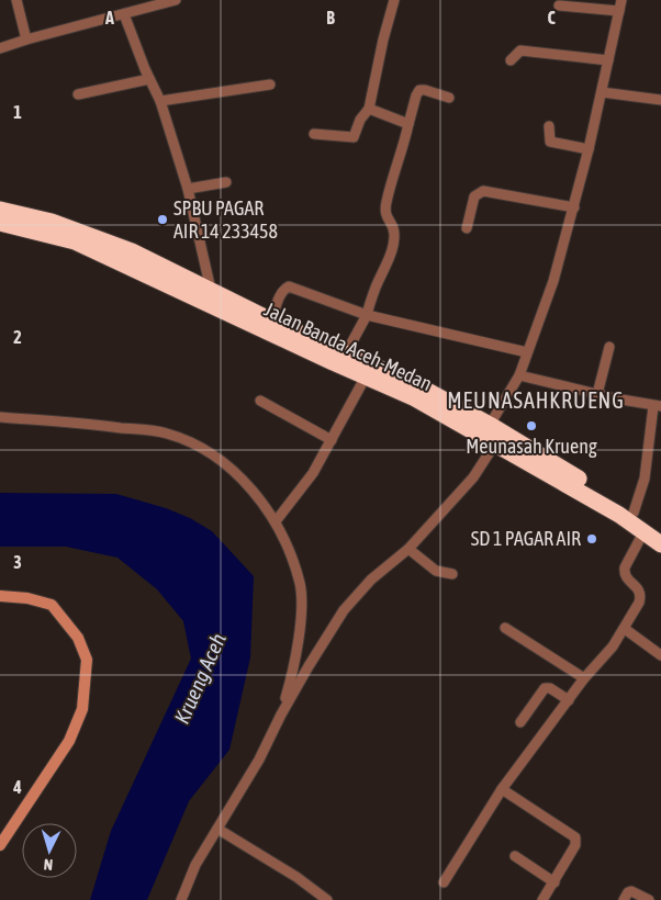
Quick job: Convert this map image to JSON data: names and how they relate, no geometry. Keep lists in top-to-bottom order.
{
  "streets": {
    "highway": ["Jalan Banda Aceh-Medan"]
  },
  "districts": ["MEUNASAHKRUENG"],
  "water": ["Krueng Aceh"],
  "places": ["SPBU PAGAR AIR 14 233458", "Meunasah Krueng", "SD 1 PAGAR AIR"],
  "north": "bottom",
  "grid": {
    "columns": ["A", "B", "C"],
    "rows": [
      "1",
      "2",
      "3",
      "4"
    ]
  }
}
